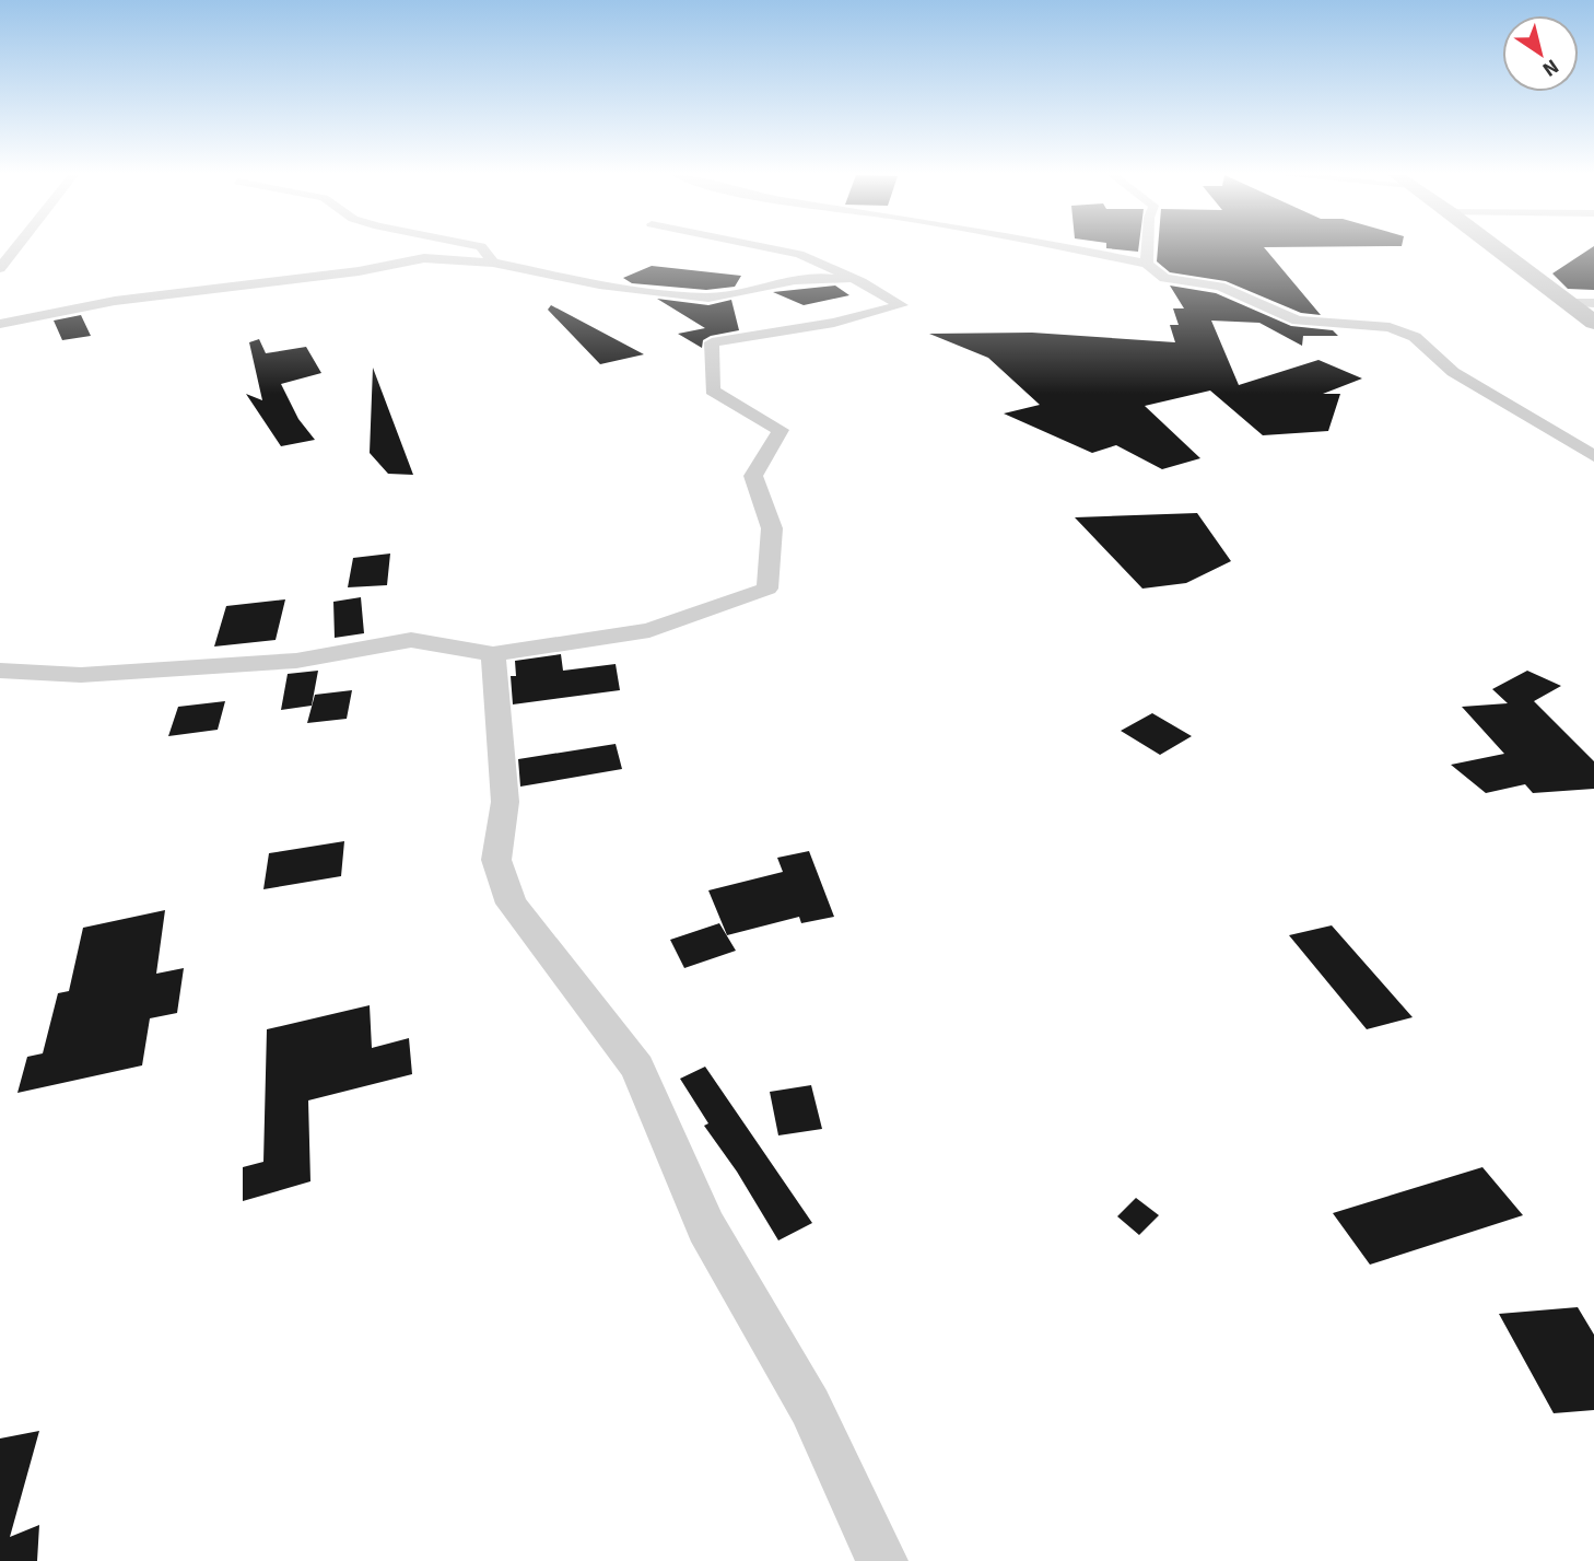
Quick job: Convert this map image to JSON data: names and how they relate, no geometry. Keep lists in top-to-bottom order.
{
  "north": "bottom right"
}
